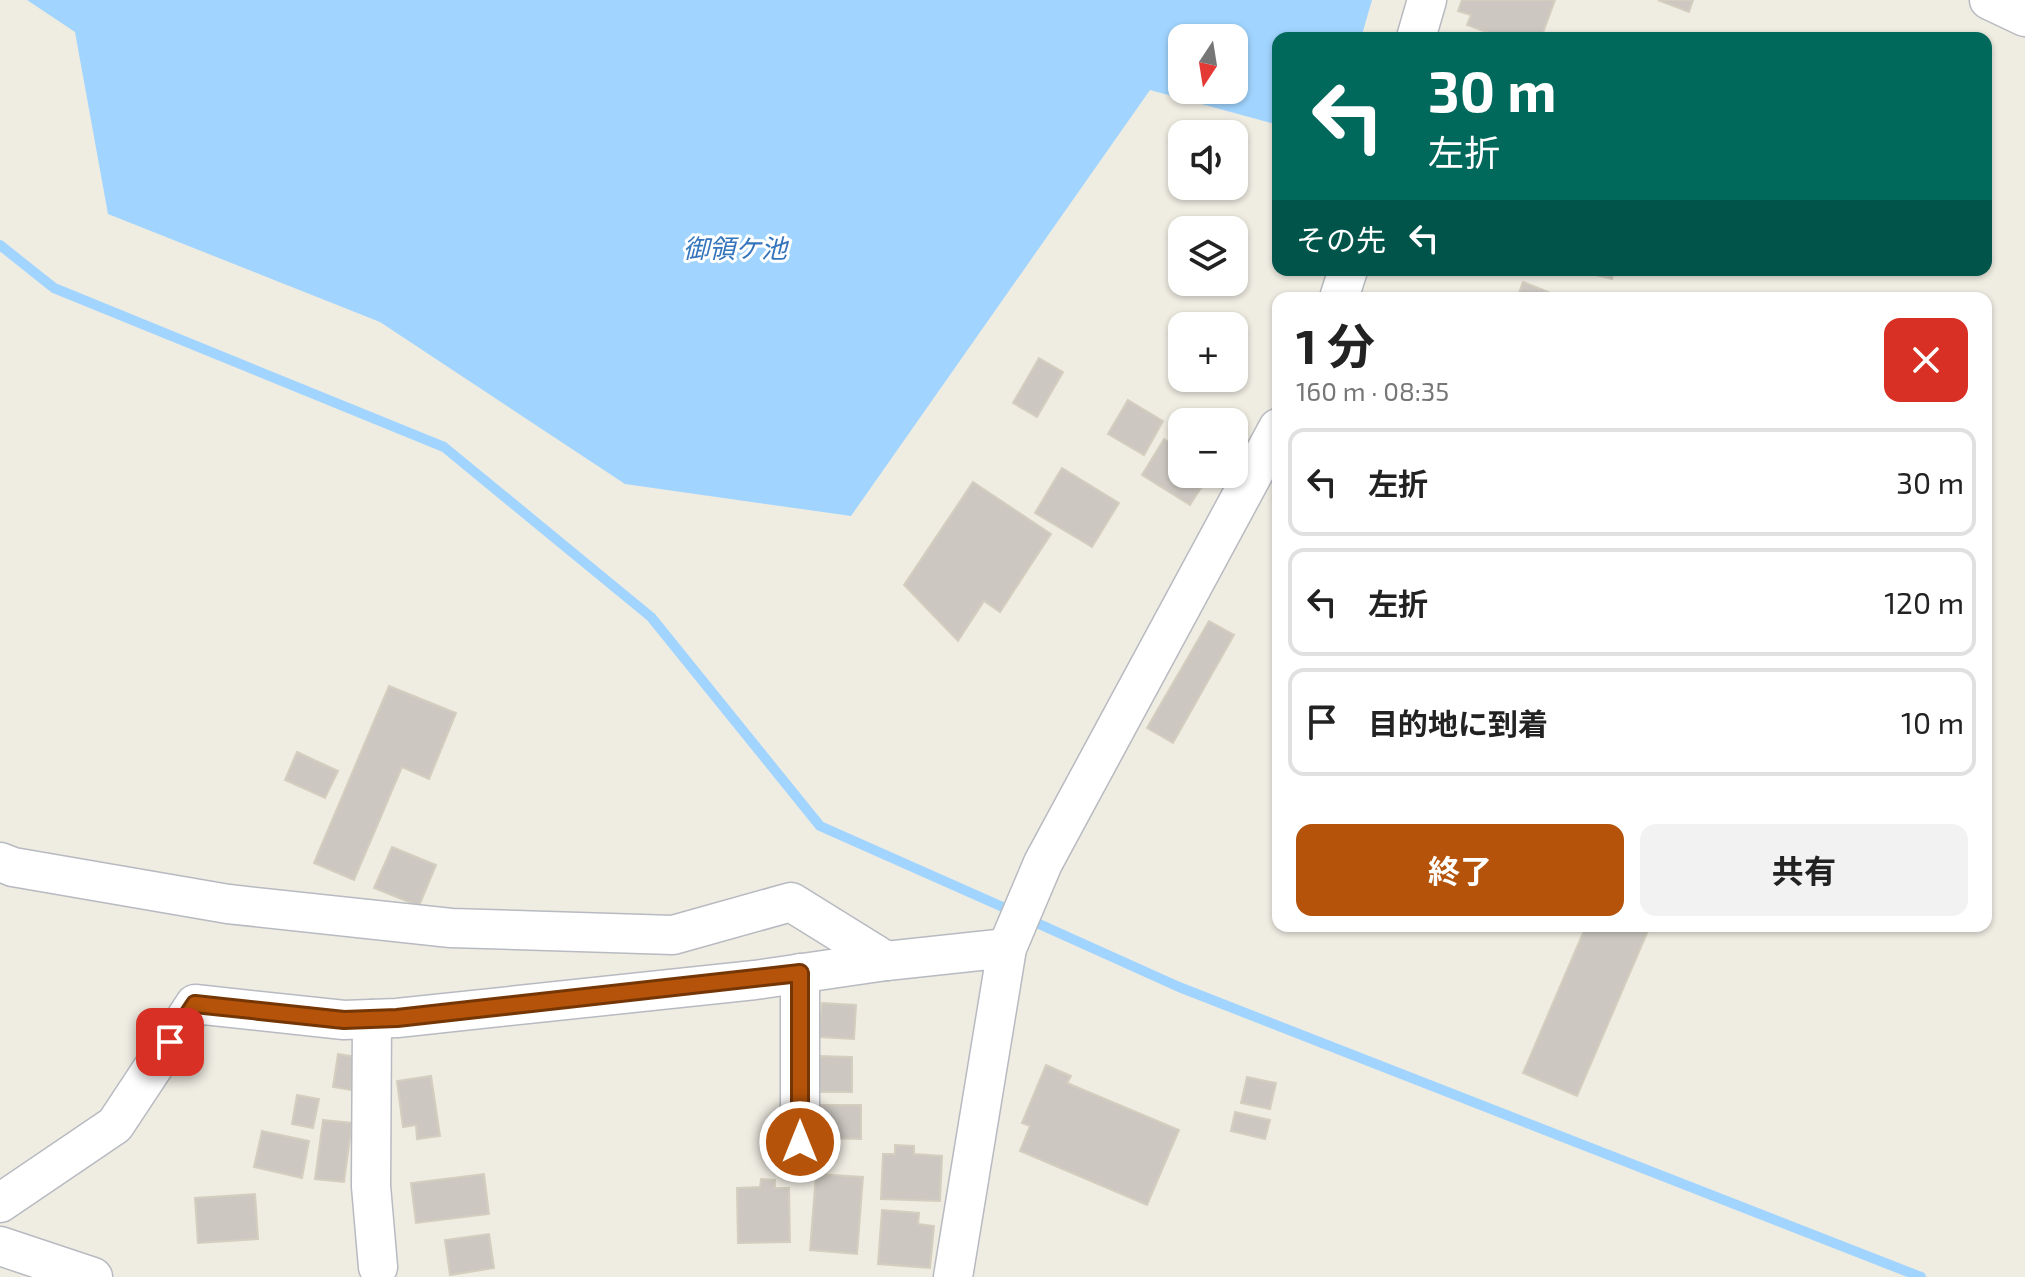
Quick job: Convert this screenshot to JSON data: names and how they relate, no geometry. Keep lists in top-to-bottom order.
{
  "water": ["御領ケ池"],
  "north": "bottom",
  "page": {
    "map_buttons": ["+", "−"],
    "turn": ["30 m", "左折"],
    "then": "その先",
    "heading": ["1 分", "160 m · 08:35"],
    "list": [
      {
        "name": "左折",
        "value": "30 m"
      },
      {
        "name": "左折",
        "value": "120 m"
      },
      {
        "name": "目的地に到着",
        "value": "10 m"
      }
    ],
    "buttons": ["終了", "共有"]
  }
}
